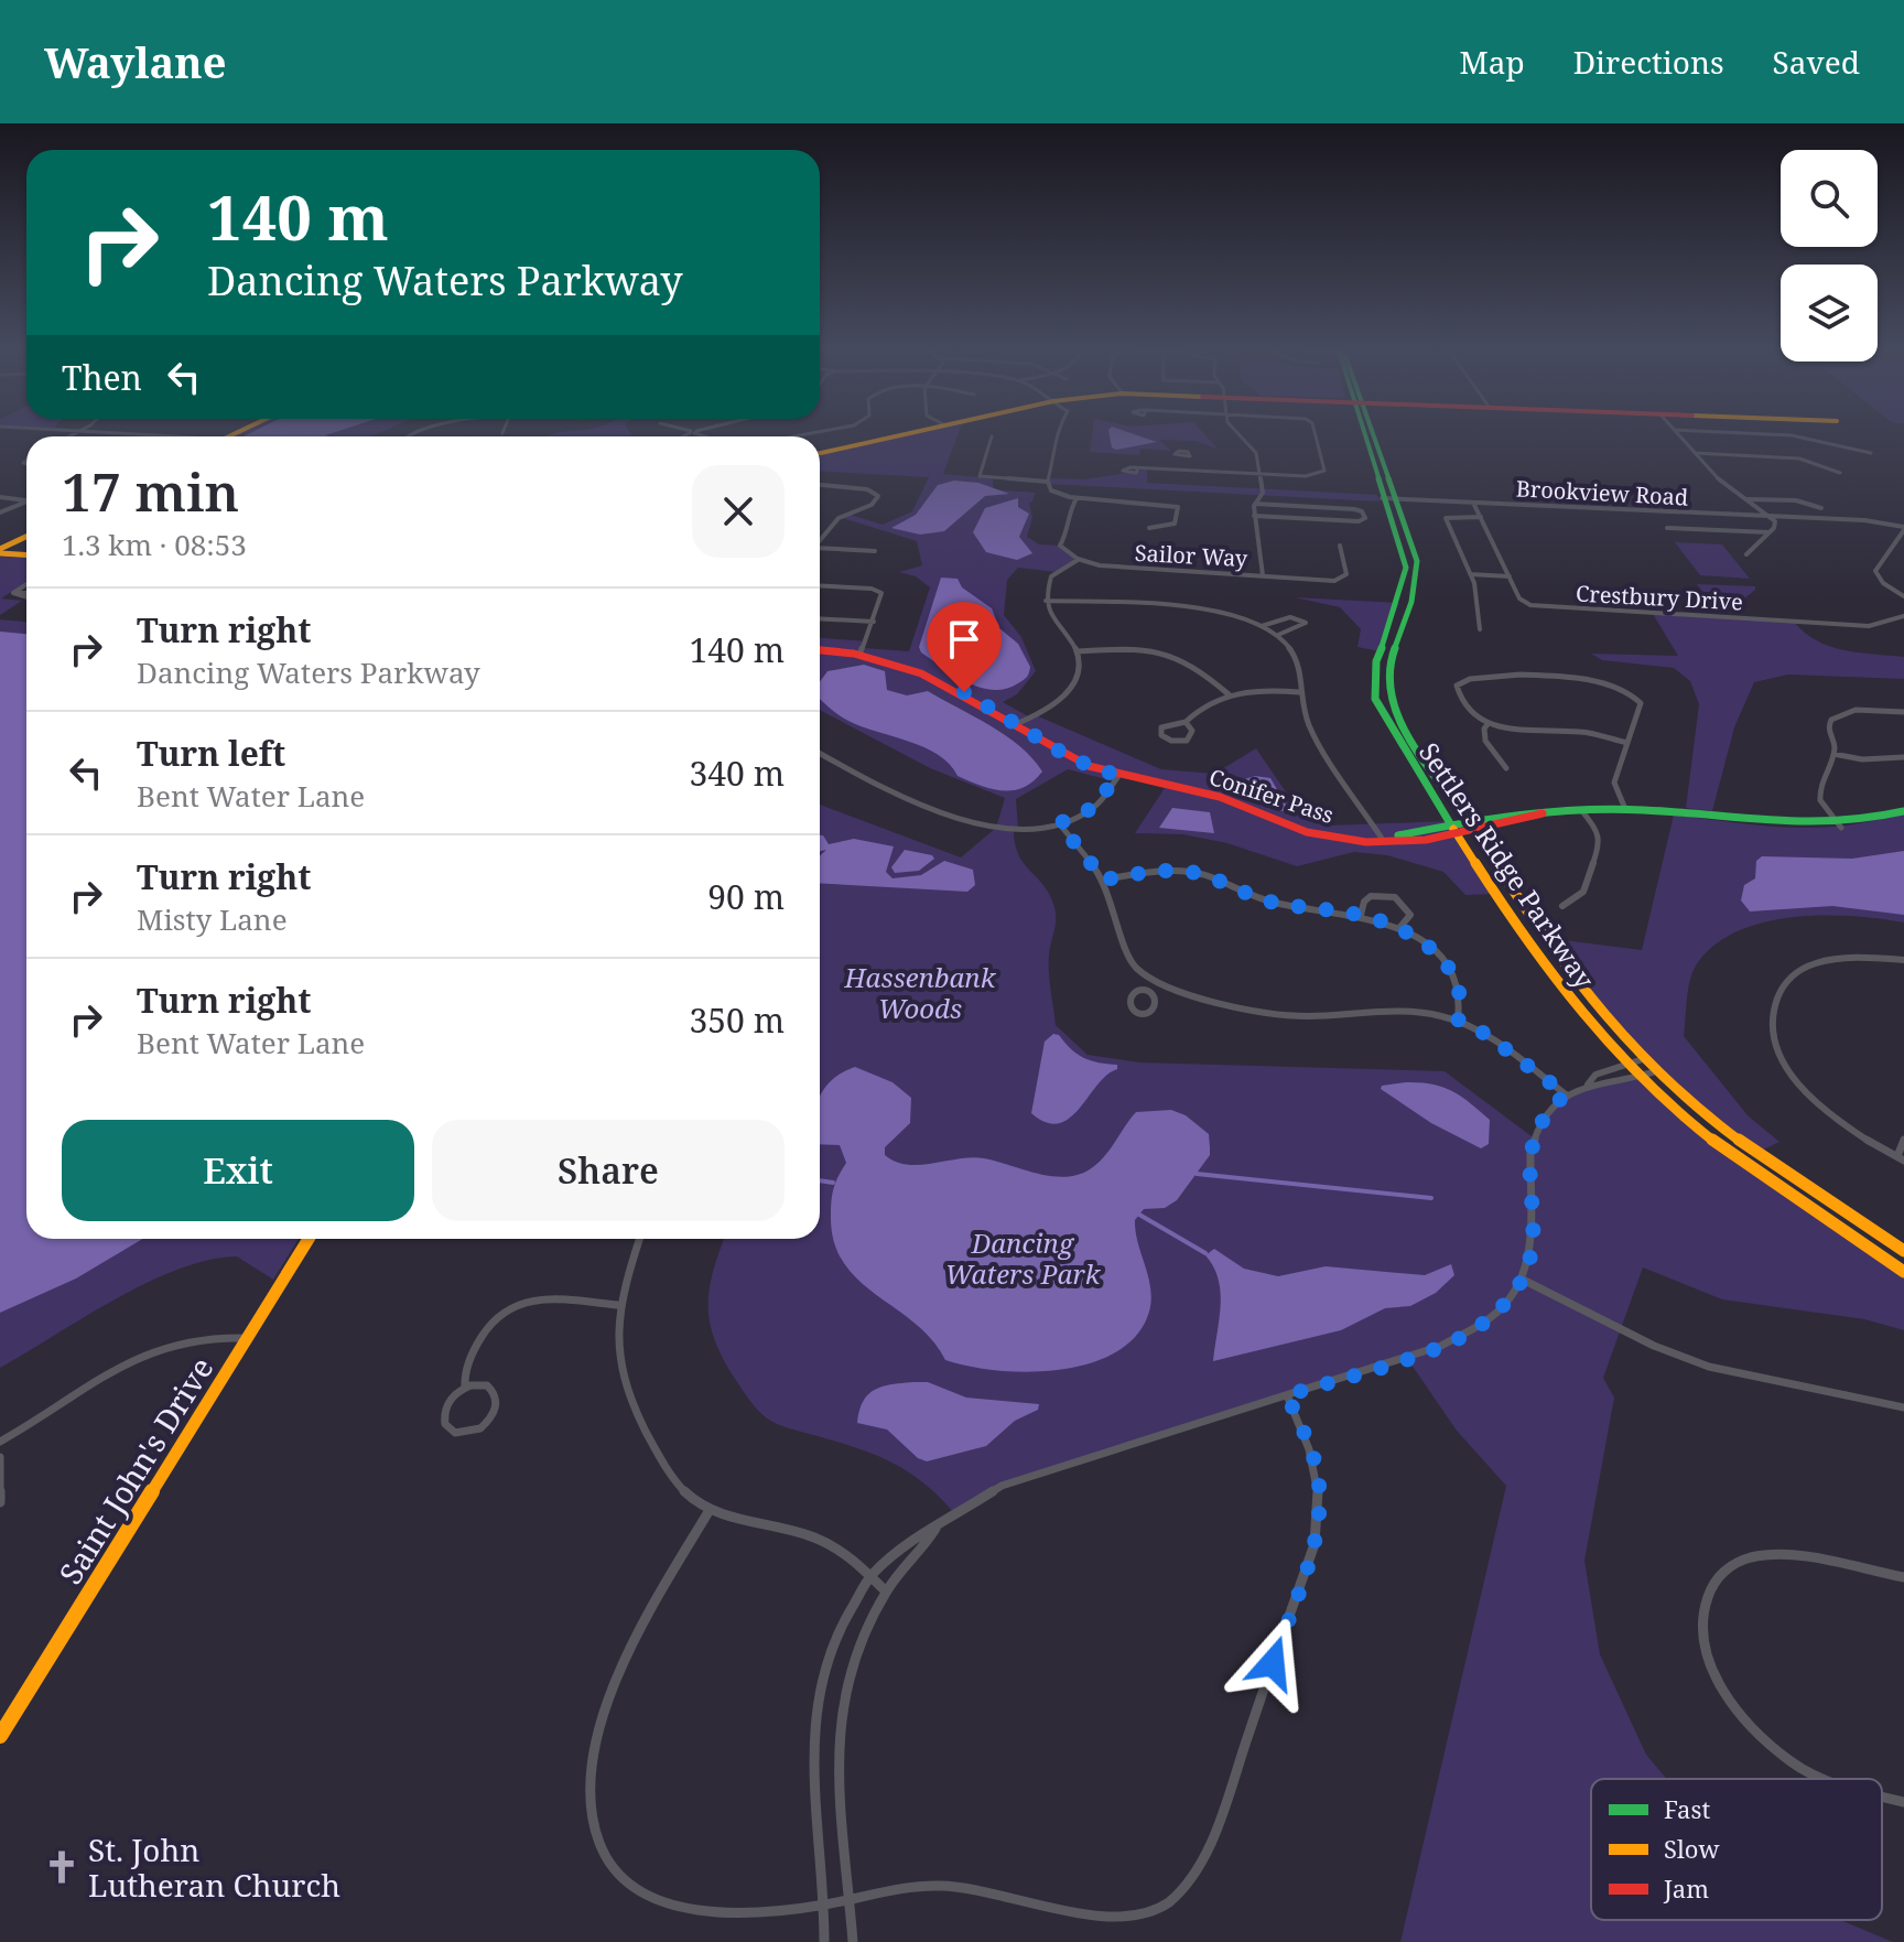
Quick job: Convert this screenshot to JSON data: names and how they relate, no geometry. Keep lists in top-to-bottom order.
{
  "streets": {
    "street": [
      "Brookview Road",
      "Sailor Way",
      "Crestbury Drive",
      "Conifer Pass",
      "Settlers Ridge Parkway",
      "Saint John's Drive"
    ]
  },
  "crossings": [
    ["Brookview Road", "Crestbury Drive"],
    ["Brookview Road", "Settlers Ridge Parkway"],
    ["Conifer Pass", "Settlers Ridge Parkway"]
  ],
  "parks": ["Hassenbank Woods", "Dancing Waters Park"],
  "places": {
    "church": ["St. John Lutheran Church"]
  },
  "legend": ["Fast", "Slow", "Jam"],
  "page": {
    "header": "Waylane",
    "nav": ["Map", "Directions", "Saved"],
    "turn": ["140 m", "Dancing Waters Parkway"],
    "then": "Then",
    "heading": ["17 min", "1.3 km · 08:53"],
    "list": [
      {
        "name": "Turn right",
        "note": "Dancing Waters Parkway",
        "value": "140 m"
      },
      {
        "name": "Turn left",
        "note": "Bent Water Lane",
        "value": "340 m"
      },
      {
        "name": "Turn right",
        "note": "Misty Lane",
        "value": "90 m"
      },
      {
        "name": "Turn right",
        "note": "Bent Water Lane",
        "value": "350 m"
      }
    ],
    "buttons": ["Exit", "Share"]
  }
}
